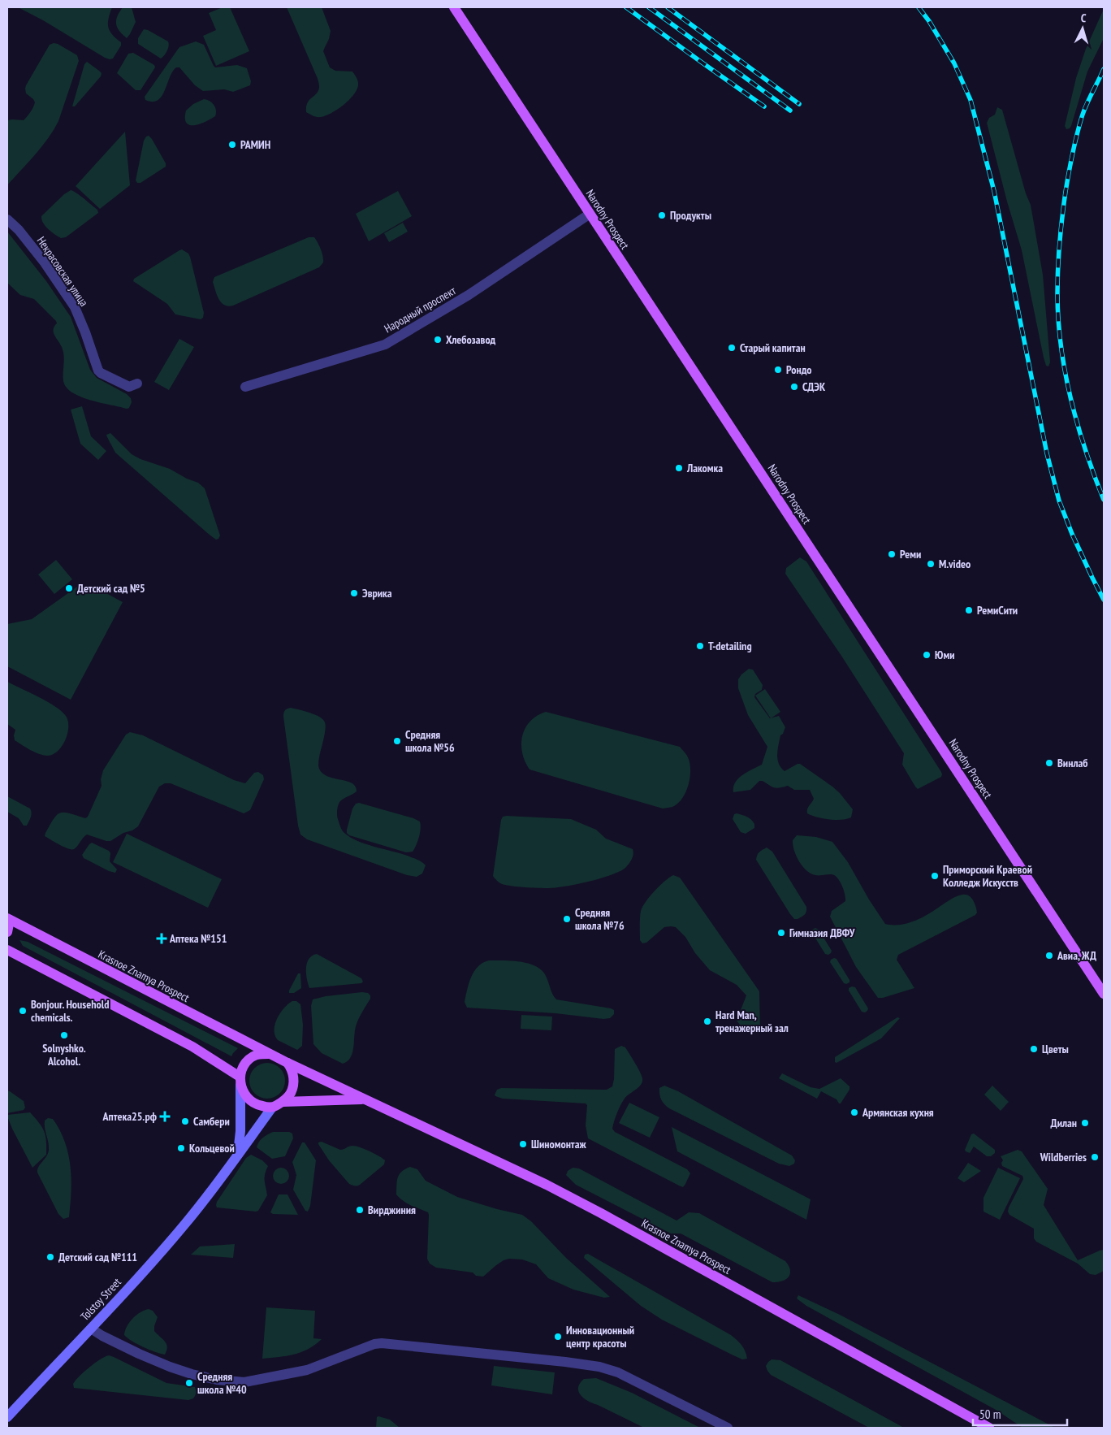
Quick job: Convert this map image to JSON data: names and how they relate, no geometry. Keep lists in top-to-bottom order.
{
  "streets": {
    "main road": ["Narodny Prospect", "Krasnoe Znamya Prospect", "Tolstoy Street"],
    "street": ["Некрасовская улица", "Народный проспект"]
  },
  "crossings": [
    ["Narodny Prospect", "Народный проспект"],
    ["Krasnoe Znamya Prospect", "Tolstoy Street"]
  ],
  "places": {
    "other": [
      "РАМИН",
      "Продукты",
      "Хлебозавод",
      "Старый капитан",
      "Рондо",
      "СДЭК",
      "Лакомка",
      "Реми",
      "M.video",
      "Детский сад №5",
      "Эврика",
      "РемиСити",
      "T-detailing",
      "Юми",
      "Средняя школа №56",
      "Винлаб",
      "Приморский Краевой Колледж Искусств",
      "Средняя школа №76",
      "Гимназия ДВФУ",
      "Авиа, ЖД",
      "Bonjour. Household chemicals.",
      "Hard Man, тренажерный зал",
      "Solnyshko. Alcohol.",
      "Цветы",
      "Армянская кухня",
      "Самбери",
      "Дилан",
      "Шиномонтаж",
      "Кольцевой",
      "Wildberries",
      "Вирджиния",
      "Детский сад №111",
      "Инновационный центр красоты",
      "Средняя школа №40"
    ],
    "health": ["Аптека №151", "Аптека25.рф"]
  },
  "scale_bar": "50 m",
  "north": "top"
}
